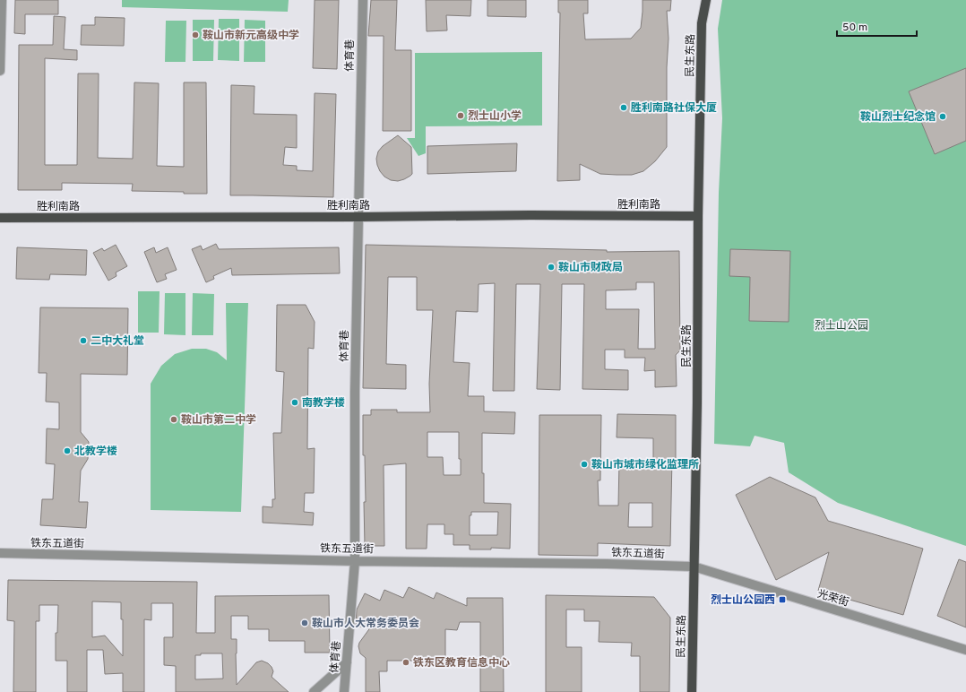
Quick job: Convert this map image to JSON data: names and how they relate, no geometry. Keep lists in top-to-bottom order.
{
  "streets": {
    "main road": ["民生东路", "胜利南路"],
    "street": ["体育巷", "铁东五道街", "光荣街"]
  },
  "crossings": [
    ["体育巷", "胜利南路"],
    ["体育巷", "铁东五道街"],
    ["民生东路", "胜利南路"],
    ["民生东路", "铁东五道街"],
    ["民生东路", "光荣街"],
    ["铁东五道街", "光荣街"]
  ],
  "parks": ["烈士山公园"],
  "places": {
    "other": [
      "鞍山市新元高级中学",
      "胜利南路社保大厦",
      "烈士山小学",
      "鞍山烈士纪念馆",
      "鞍山市财政局",
      "二中大礼堂",
      "南教学楼",
      "鞍山市第二中学",
      "北教学楼",
      "鞍山市城市绿化监理所",
      "鞍山市人大常务委员会",
      "铁东区教育信息中心"
    ],
    "transit": ["烈士山公园西"]
  },
  "scale_bar": "50 m"
}
